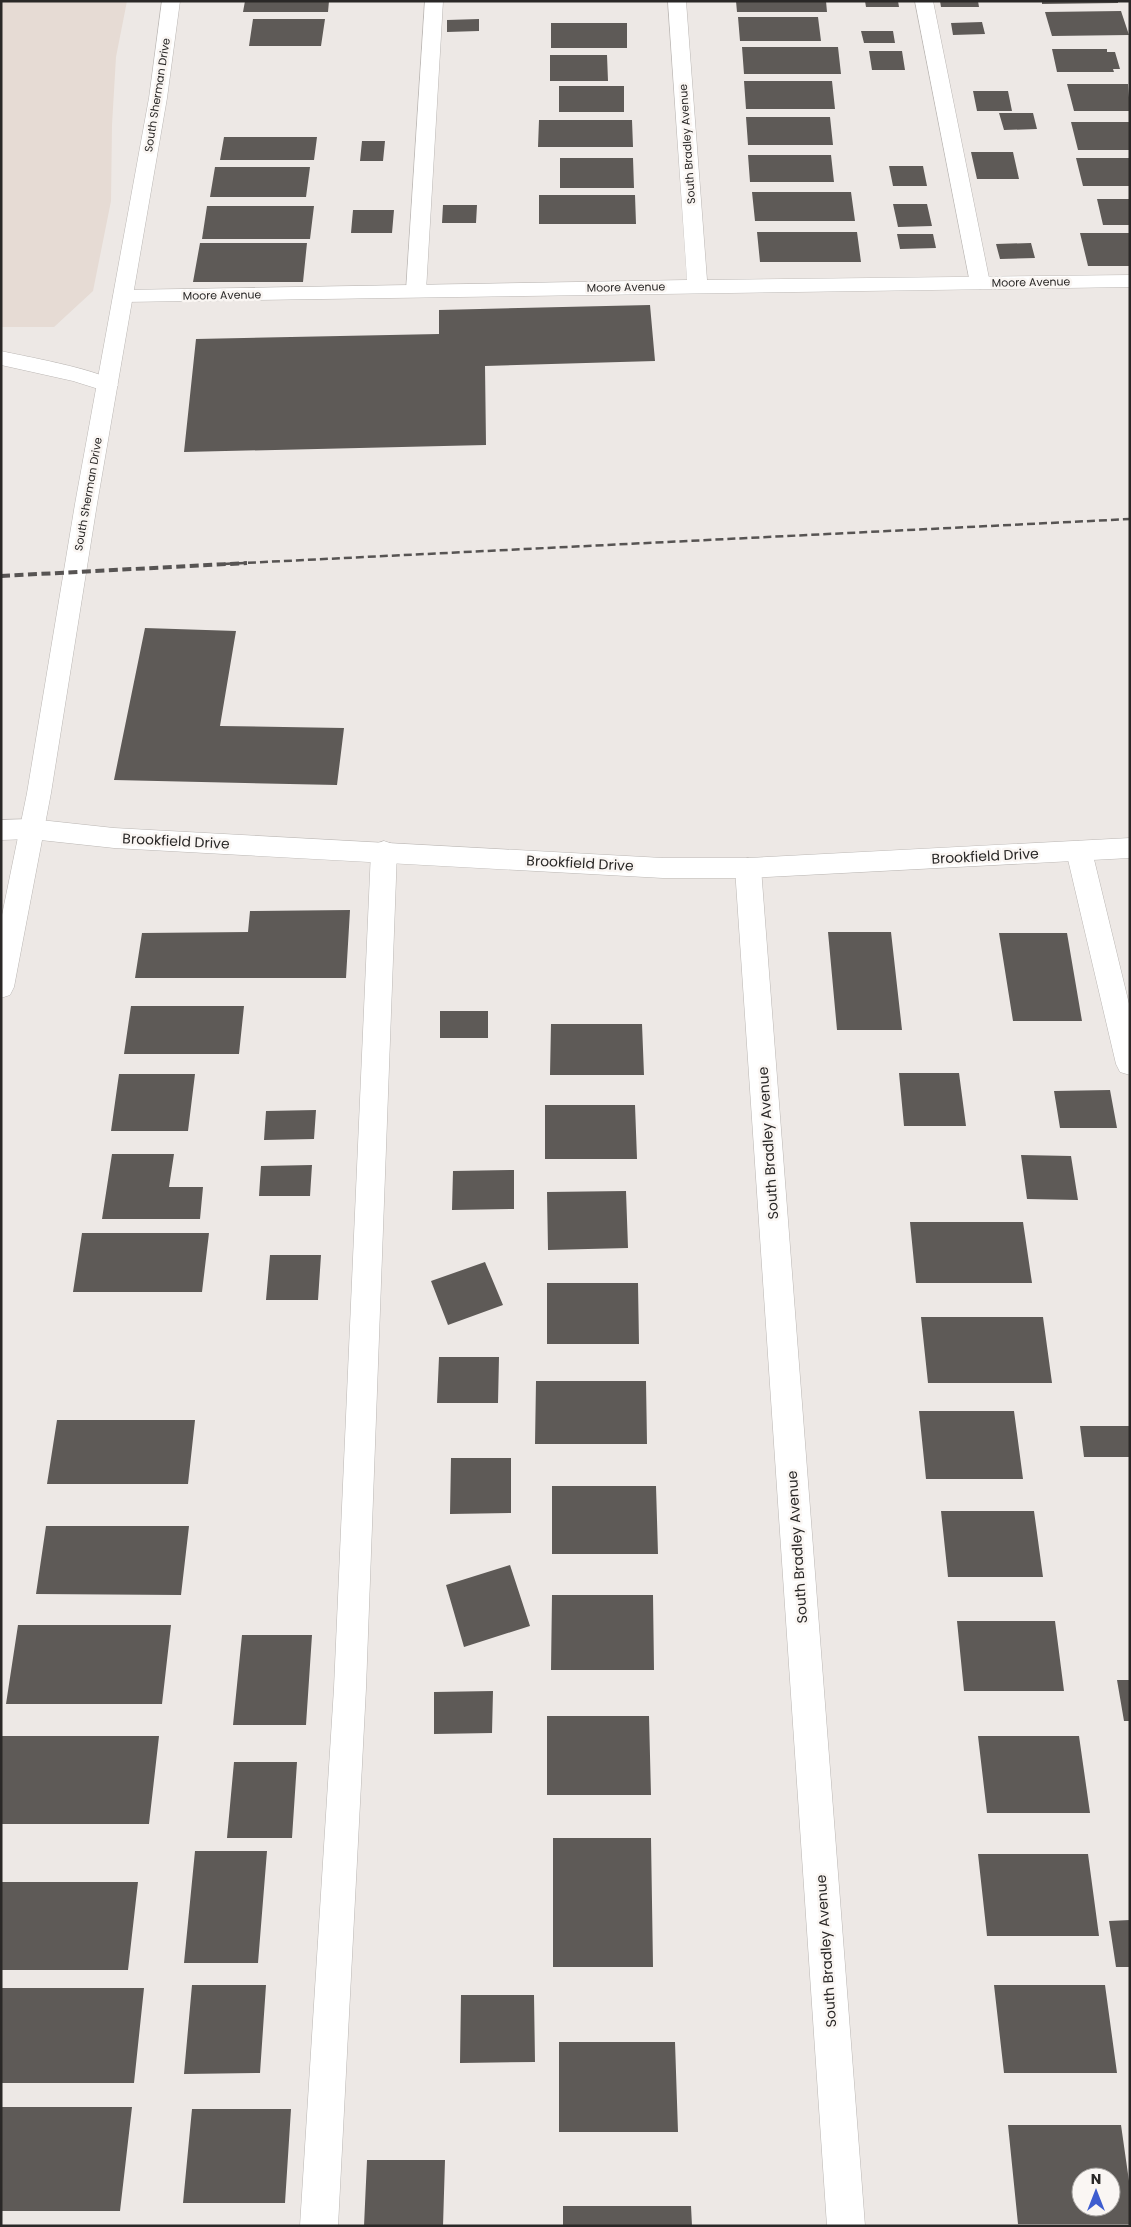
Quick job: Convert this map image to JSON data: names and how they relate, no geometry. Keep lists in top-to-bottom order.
{
  "streets": {
    "street": [
      "South Sherman Drive",
      "South Bradley Avenue",
      "Moore Avenue",
      "Brookfield Drive"
    ]
  },
  "crossings": [
    ["South Sherman Drive", "Moore Avenue"],
    ["South Sherman Drive", "Brookfield Drive"],
    ["South Bradley Avenue", "Moore Avenue"],
    ["South Bradley Avenue", "Brookfield Drive"]
  ],
  "north": "top"
}
